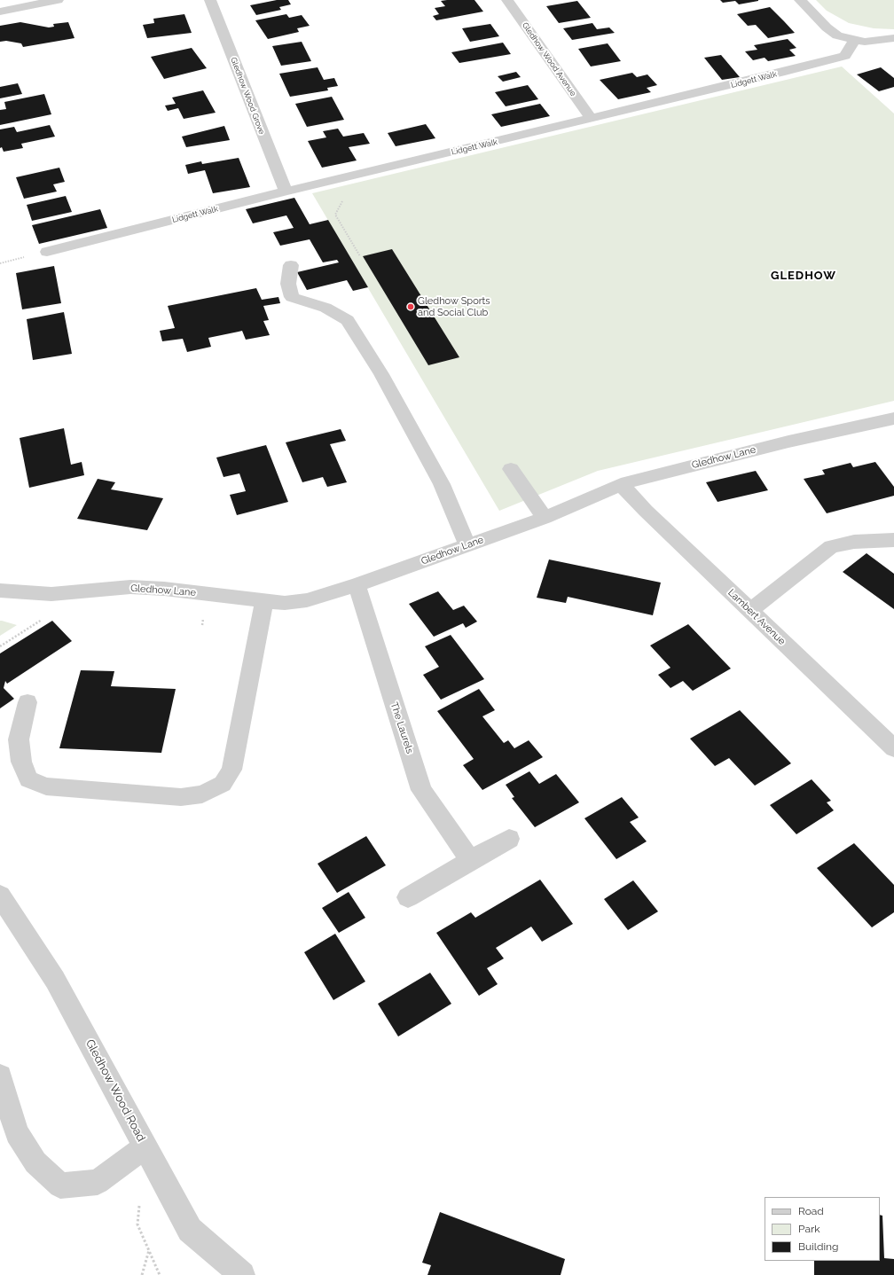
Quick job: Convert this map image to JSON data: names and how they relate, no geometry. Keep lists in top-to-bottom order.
{
  "streets": {
    "street": [
      "Gledhow Wood Avenue",
      "Lidgett Walk",
      "Gledhow Wood Grove",
      "Gledhow Lane",
      "Lambert Avenue",
      "The Laurels",
      "Gledhow Wood Road"
    ]
  },
  "crossings": [
    ["Gledhow Wood Avenue", "Lidgett Walk"],
    ["Lidgett Walk", "Gledhow Wood Grove"],
    ["Gledhow Lane", "Lambert Avenue"],
    ["Gledhow Lane", "The Laurels"]
  ],
  "districts": ["GLEDHOW"],
  "places": ["Gledhow Sports and Social Club"],
  "legend": ["Road", "Park", "Building"]
}
